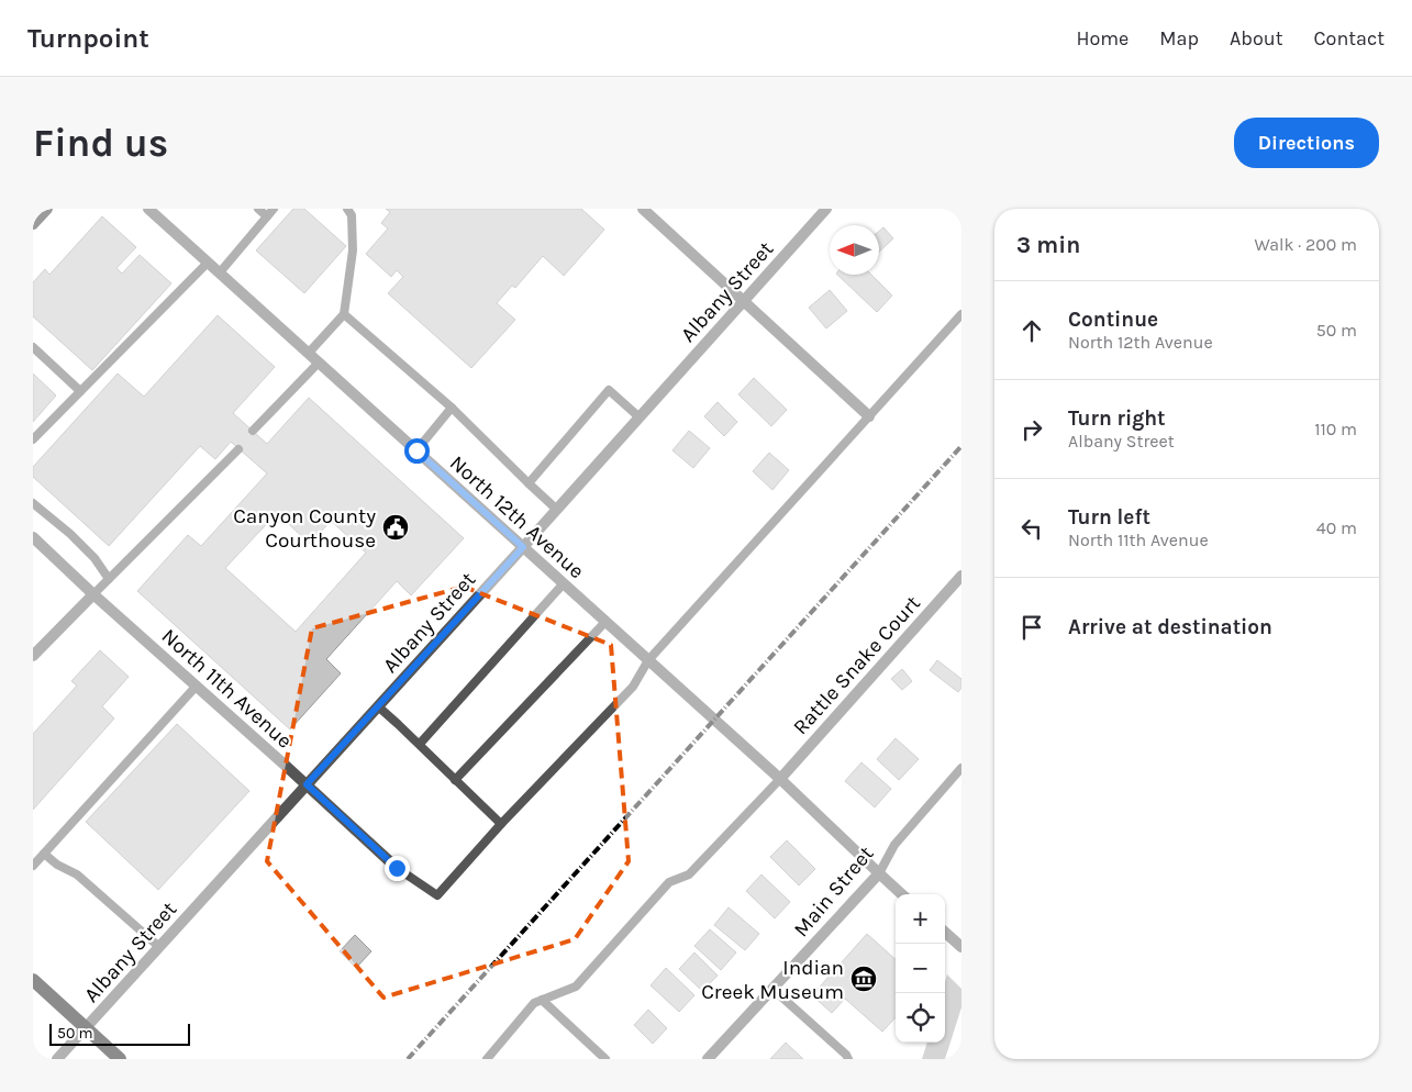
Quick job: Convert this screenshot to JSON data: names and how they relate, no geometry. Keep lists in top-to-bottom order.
{
  "streets": {
    "street": [
      "Albany Street",
      "North 12th Avenue",
      "Rattle Snake Court",
      "North 11th Avenue",
      "Main Street"
    ]
  },
  "crossings": [
    ["Albany Street", "North 12th Avenue"],
    ["Albany Street", "North 11th Avenue"],
    ["North 12th Avenue", "Rattle Snake Court"],
    ["North 12th Avenue", "Main Street"]
  ],
  "places": {
    "public building": ["Canyon County Courthouse"],
    "museum": ["Indian Creek Museum"]
  },
  "scale_bar": "50 m",
  "north": "left",
  "page": {
    "header": "Turnpoint",
    "nav": [
      "Home",
      "Map",
      "About",
      "Contact"
    ],
    "buttons": "Directions",
    "title": "Find us",
    "heading": ["3 min", "Walk · 200 m"],
    "list": [
      ["Continue", "North 12th Avenue", "50 m"],
      ["Turn right", "Albany Street", "110 m"],
      ["Turn left", "North 11th Avenue", "40 m"],
      "Arrive at destination"
    ],
    "map_buttons": ["+", "−"],
    "scale": "50 m"
  }
}
